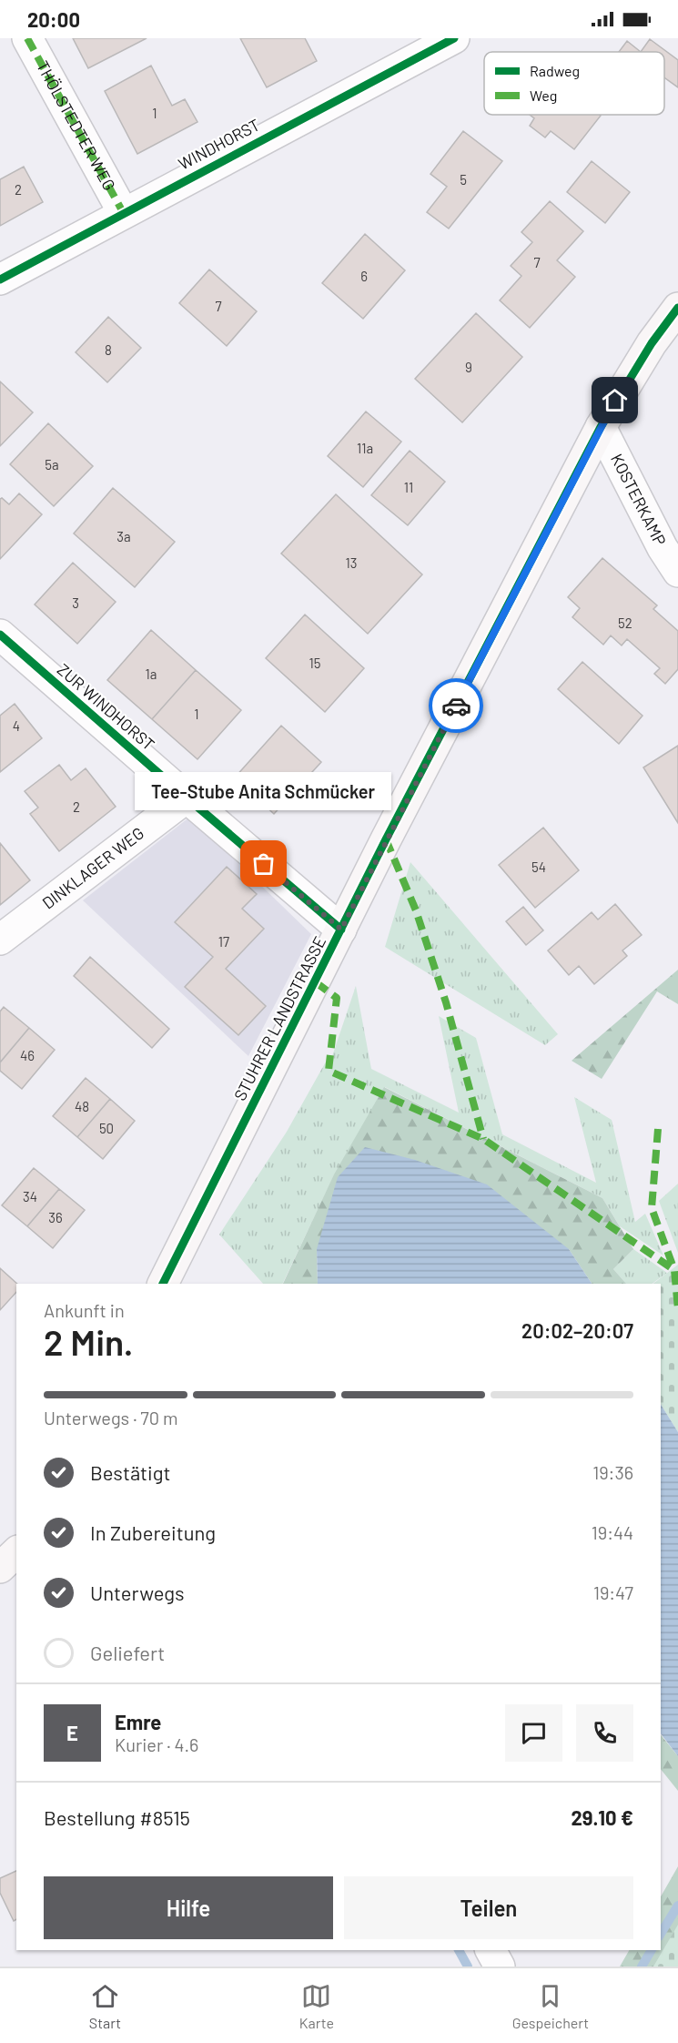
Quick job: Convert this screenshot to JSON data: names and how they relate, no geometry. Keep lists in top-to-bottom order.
{
  "streets": {
    "main road": ["STUHRER LANDSTRASSE"],
    "street": [
      "THÖLSTEDTER WEG",
      "WINDHORST",
      "KOSTERKAMP",
      "ZUR WINDHORST",
      "DINKLAGER WEG"
    ]
  },
  "crossings": [
    ["THÖLSTEDTER WEG", "WINDHORST"],
    ["KOSTERKAMP", "STUHRER LANDSTRASSE"],
    ["ZUR WINDHORST", "DINKLAGER WEG"],
    ["ZUR WINDHORST", "STUHRER LANDSTRASSE"]
  ],
  "places": ["Tee-Stube Anita Schmücker"],
  "house_numbers": [
    "1",
    "5",
    "2",
    "7",
    "6",
    "7",
    "8",
    "9",
    "11a",
    "5a",
    "11",
    "3a",
    "13",
    "3",
    "52",
    "15",
    "1a",
    "1",
    "4",
    "2",
    "54",
    "17",
    "46",
    "48",
    "50",
    "34",
    "36"
  ],
  "legend": ["Radweg", "Weg"],
  "page": {
    "status": "20:00",
    "bubble": "Tee-Stube Anita Schmücker",
    "heading": ["2 Min.", "Ankunft in", "20:02–20:07"],
    "panel": [
      "Emre",
      "Kurier · 4.6",
      "Bestellung #8515",
      "29.10 €"
    ],
    "bar": "Unterwegs · 70 m",
    "list": [
      ["Bestätigt", "19:36"],
      ["In Zubereitung", "19:44"],
      ["Unterwegs", "19:47"],
      "Geliefert"
    ],
    "round": "E",
    "buttons": ["Hilfe", "Teilen"],
    "tabs": ["Start", "Karte", "Gespeichert"]
  }
}
